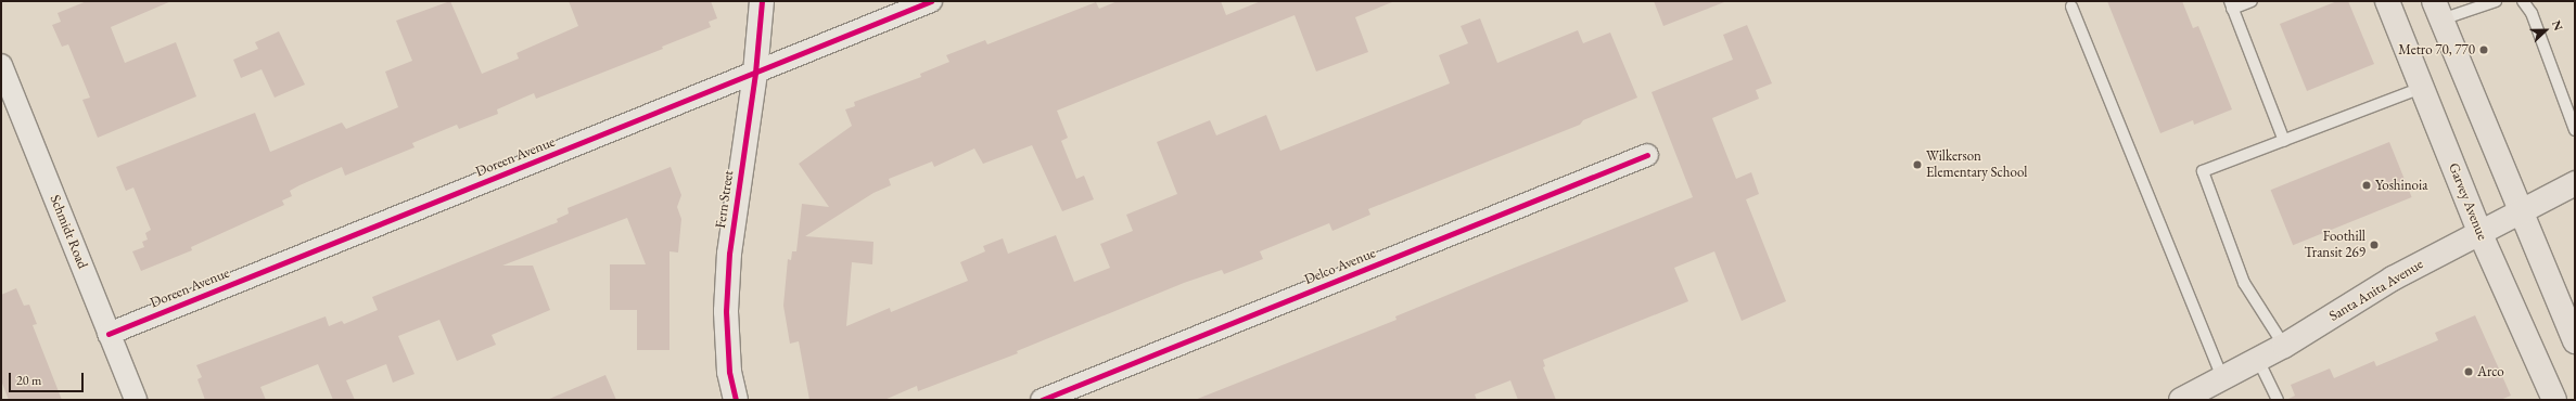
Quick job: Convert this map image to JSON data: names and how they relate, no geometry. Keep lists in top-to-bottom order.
{
  "streets": {
    "main road": ["Garvey Avenue", "Santa Anita Avenue"],
    "street": [
      "Doreen Avenue",
      "Fern Street",
      "Schmidt Road",
      "Delco Avenue"
    ]
  },
  "crossings": [
    ["Doreen Avenue", "Fern Street"],
    ["Doreen Avenue", "Schmidt Road"],
    ["Garvey Avenue", "Santa Anita Avenue"]
  ],
  "places": [
    "Metro 70, 770",
    "Wilkerson Elementary School",
    "Yoshinoia",
    "Foothill Transit 269",
    "Arco"
  ],
  "scale_bar": "20 m",
  "north": "right"
}
